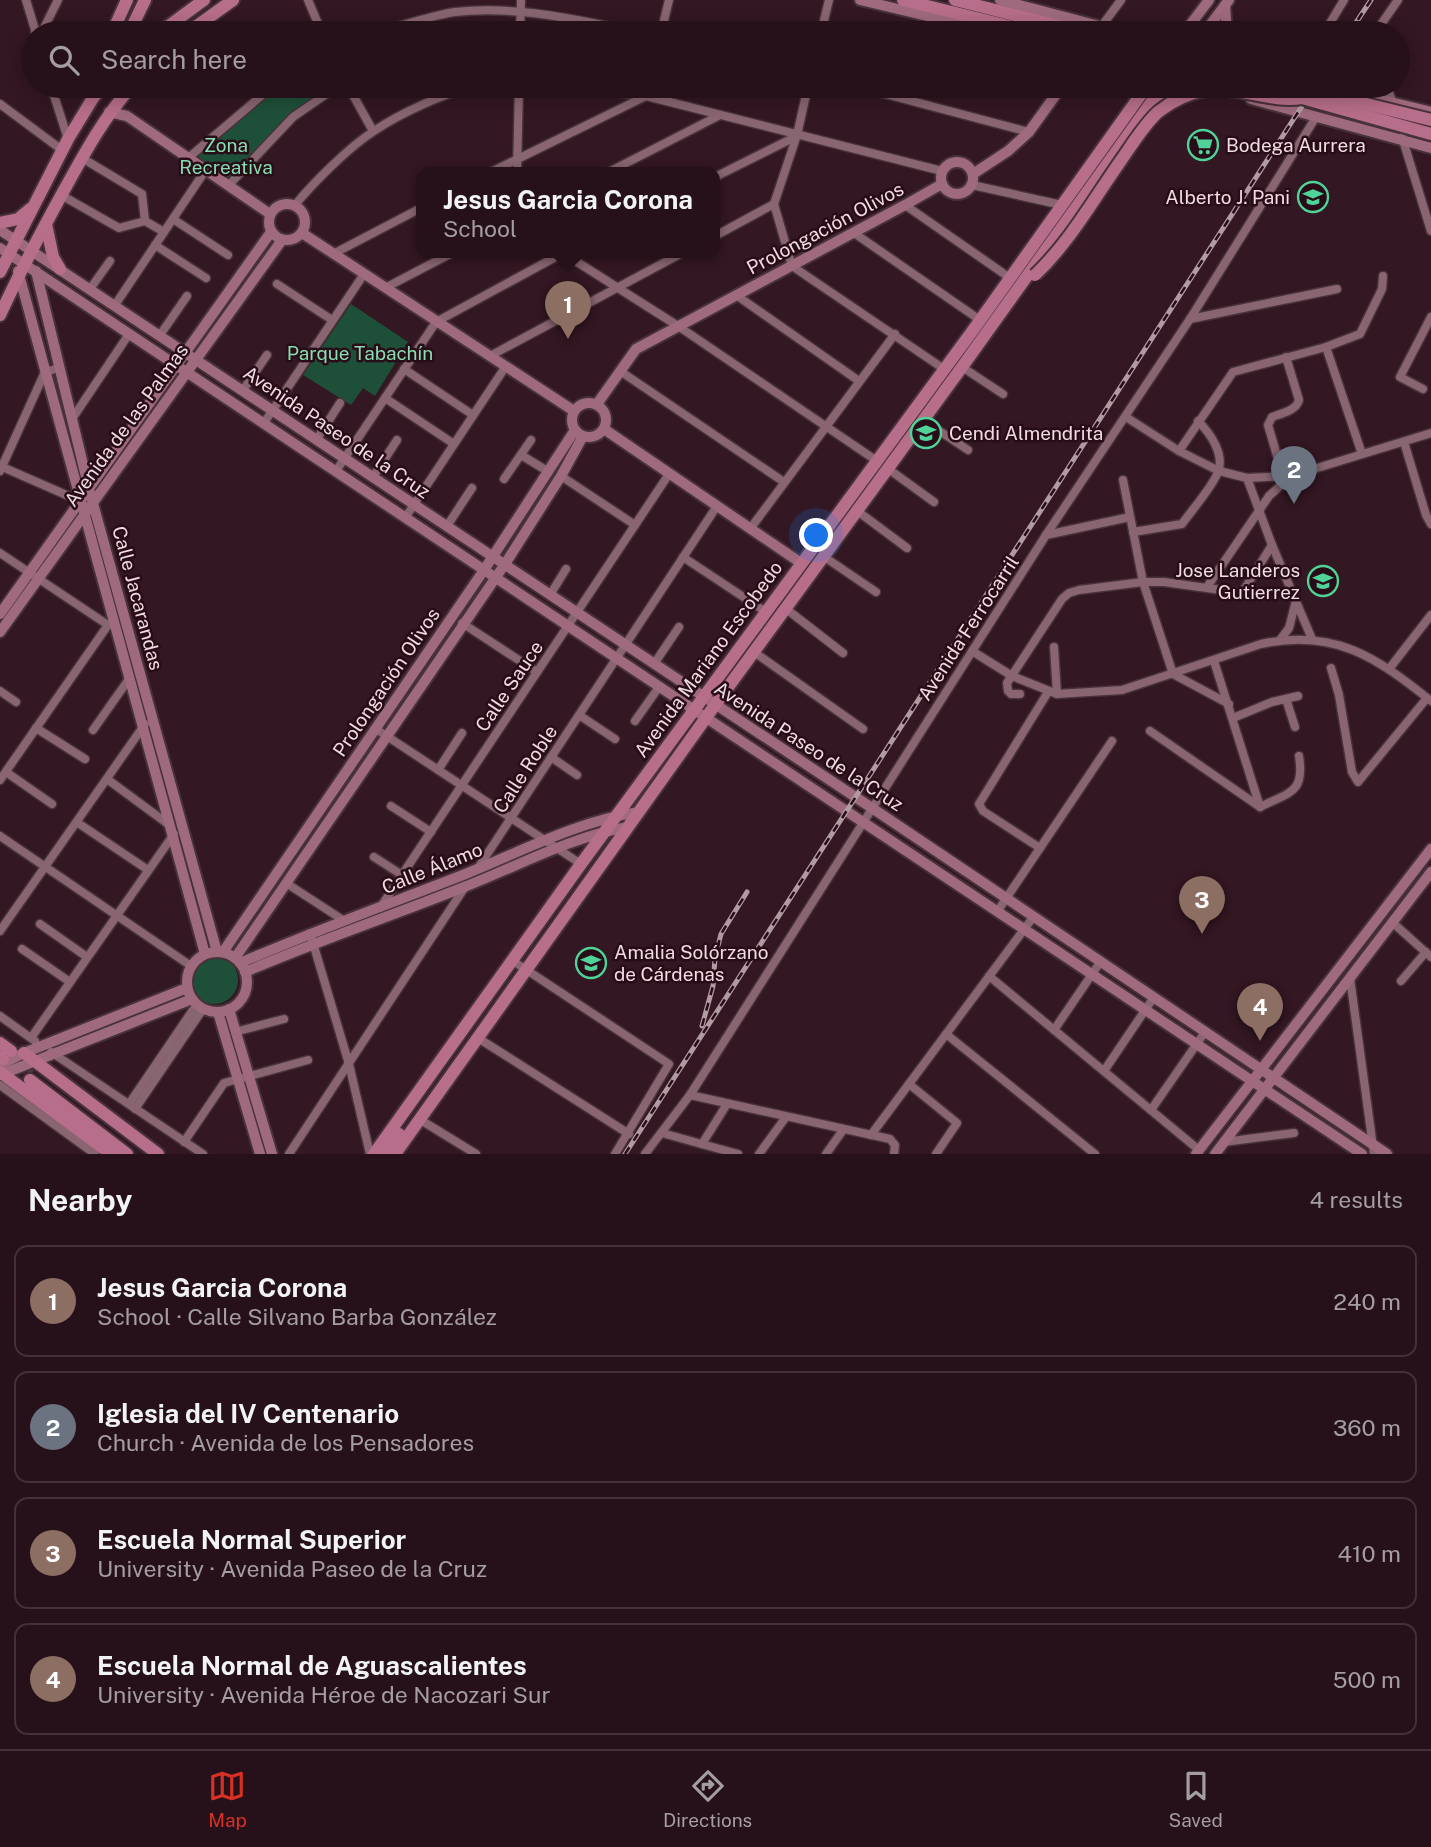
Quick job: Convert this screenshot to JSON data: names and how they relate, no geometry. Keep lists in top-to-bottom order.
{
  "streets": {
    "main road": ["Avenida Mariano Escobedo"],
    "street": [
      "Prolongación Olivos",
      "Avenida de las Palmas",
      "Avenida Paseo de la Cruz",
      "Calle Jacarandas",
      "Avenida Ferrocarril",
      "Calle Sauce",
      "Calle Roble",
      "Calle Álamo"
    ]
  },
  "crossings": [
    ["Prolongación Olivos", "Avenida Paseo de la Cruz"],
    ["Prolongación Olivos", "Calle Jacarandas"],
    ["Prolongación Olivos", "Calle Álamo"],
    ["Avenida de las Palmas", "Avenida Paseo de la Cruz"],
    ["Avenida de las Palmas", "Calle Jacarandas"],
    ["Avenida Paseo de la Cruz", "Calle Jacarandas"],
    ["Avenida Paseo de la Cruz", "Avenida Ferrocarril"],
    ["Avenida Paseo de la Cruz", "Avenida Mariano Escobedo"],
    ["Avenida Paseo de la Cruz", "Calle Sauce"],
    ["Avenida Paseo de la Cruz", "Calle Roble"],
    ["Calle Jacarandas", "Calle Álamo"],
    ["Avenida Mariano Escobedo", "Calle Álamo"],
    ["Calle Sauce", "Calle Álamo"],
    ["Calle Roble", "Calle Álamo"]
  ],
  "parks": ["Zona Recreativa", "Parque Tabachín"],
  "places": {
    "supermarket": ["Bodega Aurrera"],
    "school or university": [
      "Alberto J. Pani",
      "Cendi Almendrita",
      "Jose Landeros Gutierrez",
      "Amalia Solórzano de Cárdenas"
    ]
  },
  "page": {
    "search": "Search here",
    "popup": ["Jesus Garcia Corona", "School"],
    "pins": [
      "1",
      "2",
      "3",
      "4"
    ],
    "heading": ["Nearby", "4 results"],
    "list": [
      {
        "mark": "1",
        "name": "Jesus Garcia Corona",
        "note": "School · Calle Silvano Barba González",
        "value": "240 m"
      },
      {
        "mark": "2",
        "name": "Iglesia del IV Centenario",
        "note": "Church · Avenida de los Pensadores",
        "value": "360 m"
      },
      {
        "mark": "3",
        "name": "Escuela Normal Superior",
        "note": "University · Avenida Paseo de la Cruz",
        "value": "410 m"
      },
      {
        "mark": "4",
        "name": "Escuela Normal de Aguascalientes",
        "note": "University · Avenida Héroe de Nacozari Sur",
        "value": "500 m"
      }
    ],
    "nav": ["Map", "Directions", "Saved"]
  }
}
